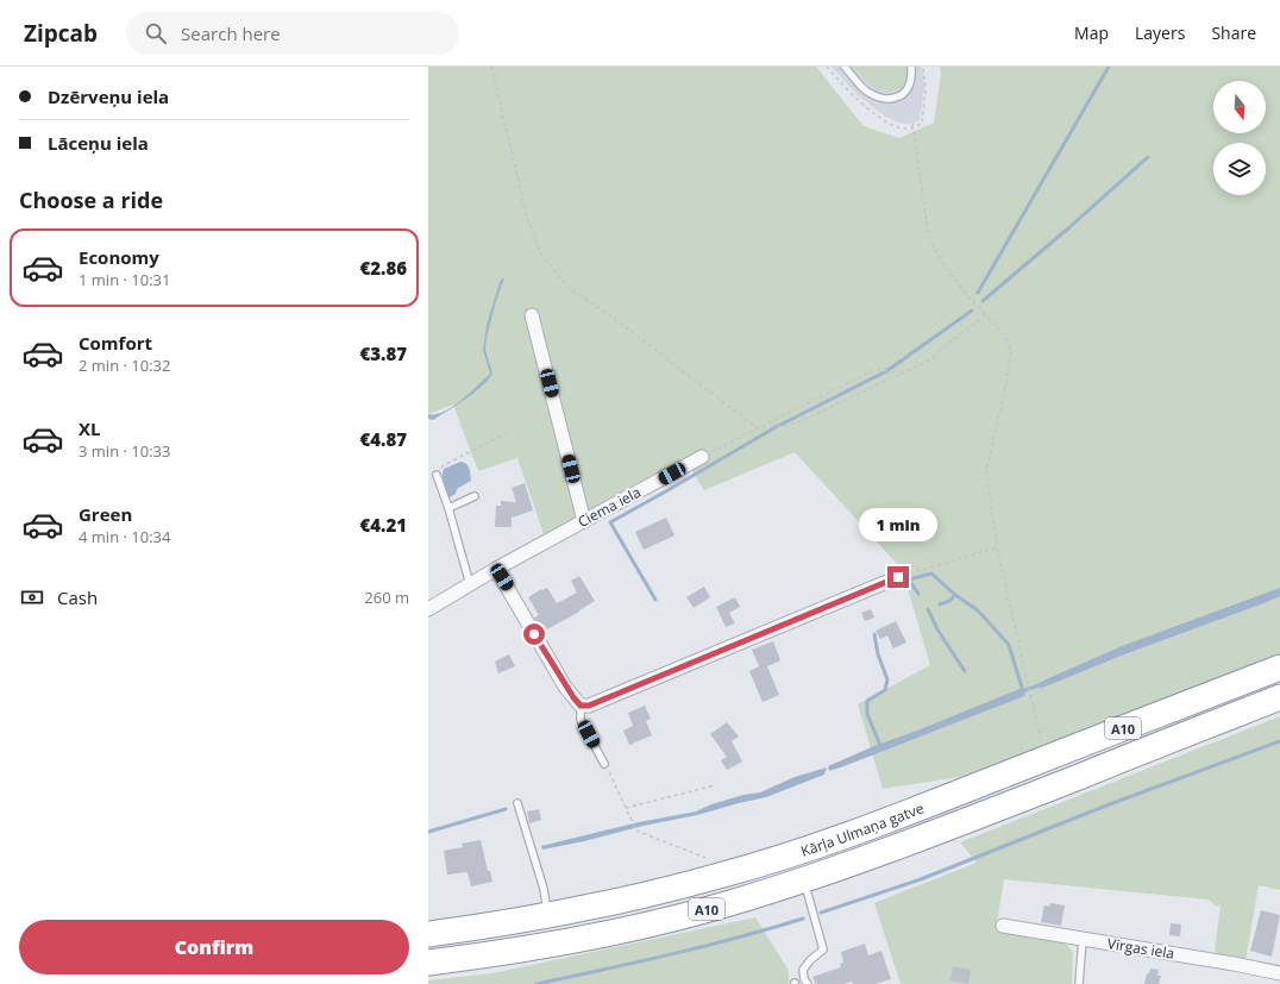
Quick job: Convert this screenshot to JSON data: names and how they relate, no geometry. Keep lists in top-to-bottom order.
{
  "streets": {
    "highway": ["A10", "Kārļa Ulmaņa gatve"],
    "street": ["Ciema iela", "Virgas iela"]
  },
  "north": "bottom",
  "page": {
    "header": "Zipcab",
    "search": "Search here",
    "nav": ["Map", "Layers", "Share"],
    "banner": ["Dzērveņu iela", "Lāceņu iela"],
    "heading": "Choose a ride",
    "list": [
      {
        "name": "Economy",
        "note": "1 min · 10:31",
        "value": "€2.86"
      },
      {
        "name": "Comfort",
        "note": "2 min · 10:32",
        "value": "€3.87"
      },
      {
        "name": "XL",
        "note": "3 min · 10:33",
        "value": "€4.87"
      },
      {
        "name": "Green",
        "note": "4 min · 10:34",
        "value": "€4.21"
      }
    ],
    "bubble": "1 min",
    "pay": ["Cash", "260 m"],
    "buttons": "Confirm"
  }
}
